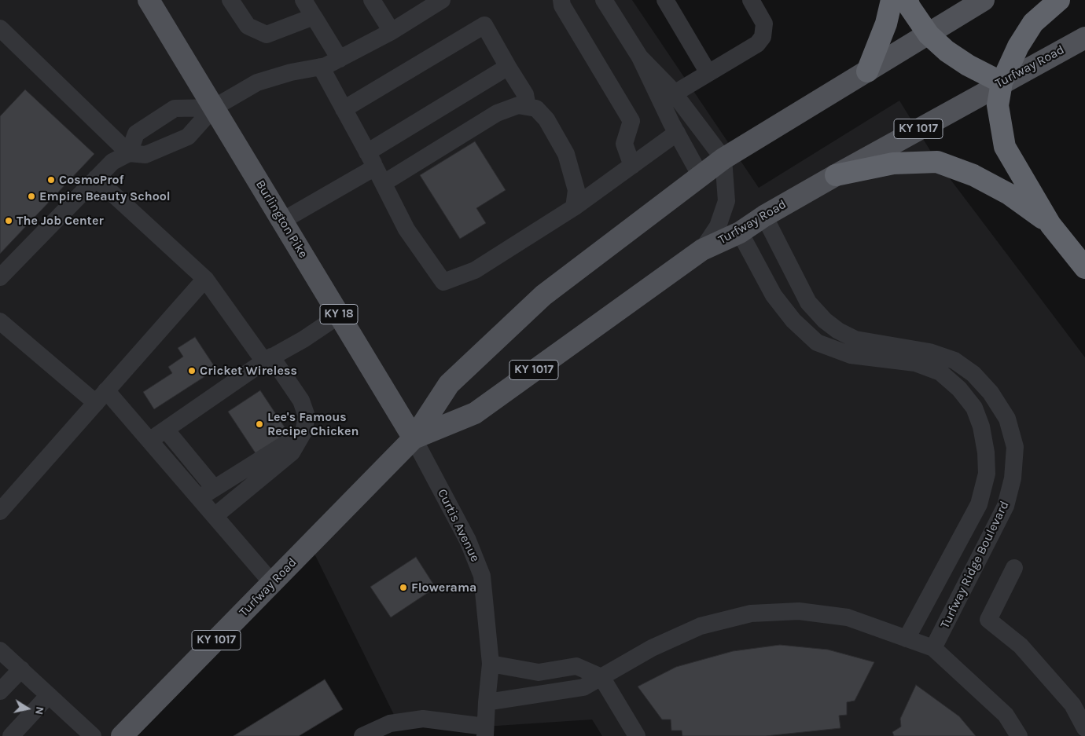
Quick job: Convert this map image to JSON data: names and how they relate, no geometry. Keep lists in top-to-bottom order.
{
  "streets": {
    "main road": [
      "Turfway Road",
      "KY 1017",
      "Burlington Pike",
      "KY 18"
    ],
    "street": ["Curtis Avenue", "Turfway Ridge Boulevard"]
  },
  "crossings": [
    ["Turfway Road", "Burlington Pike"],
    ["Turfway Road", "Curtis Avenue"],
    ["Turfway Road", "Turfway Ridge Boulevard"],
    ["Burlington Pike", "Curtis Avenue"]
  ],
  "places": [
    "CosmoProf",
    "Empire Beauty School",
    "The Job Center",
    "Cricket Wireless",
    "Lee's Famous Recipe Chicken",
    "Flowerama"
  ],
  "north": "right"
}
